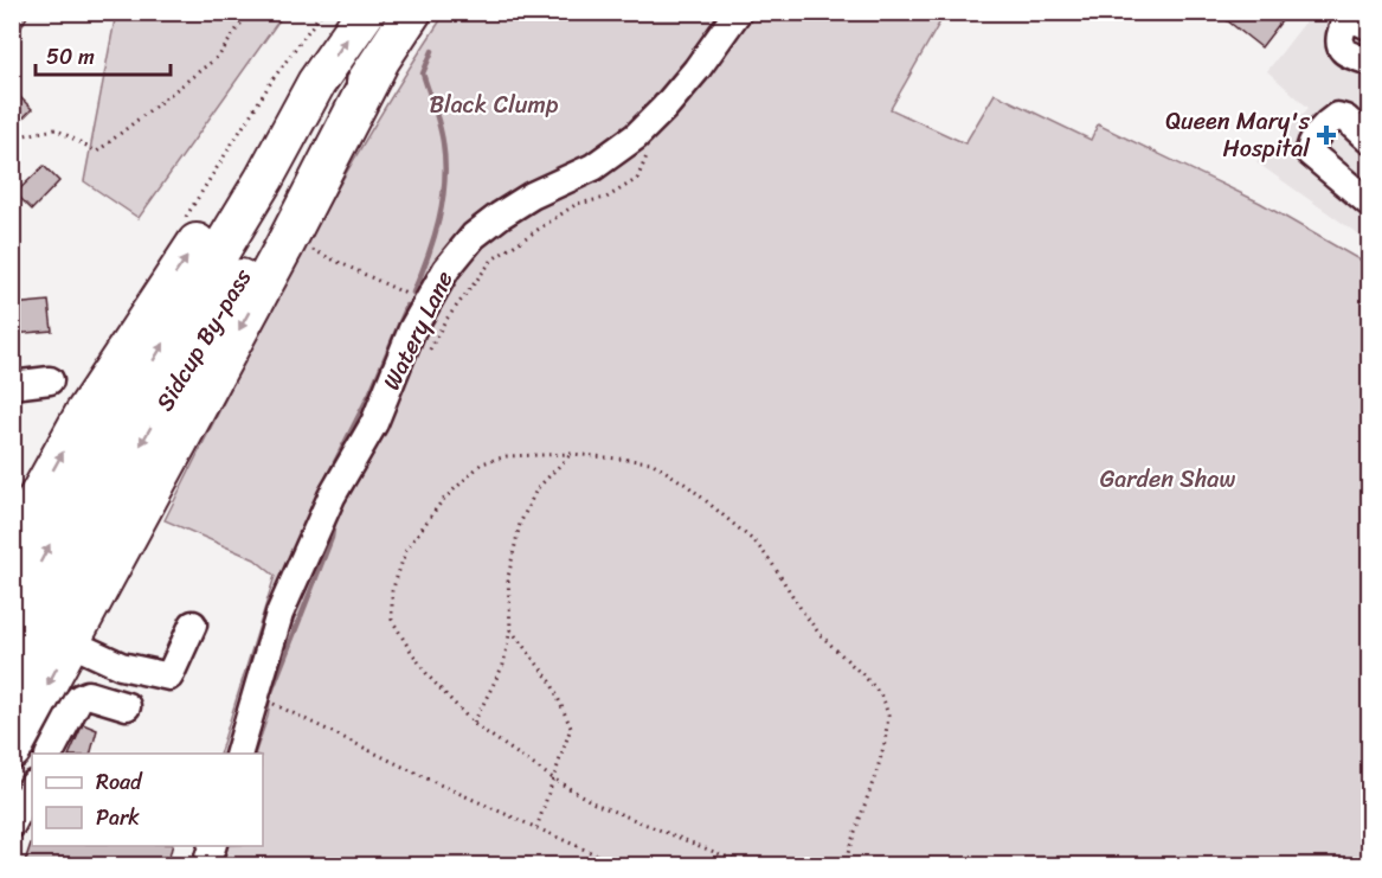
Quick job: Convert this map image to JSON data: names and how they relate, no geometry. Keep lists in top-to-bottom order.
{
  "streets": {
    "highway": ["Sidcup By-pass"],
    "street": ["Watery Lane"]
  },
  "parks": ["Black Clump", "Garden Shaw"],
  "places": {
    "health": ["Queen Mary's Hospital"]
  },
  "legend": ["Road", "Park"],
  "scale_bar": "50 m"
}
